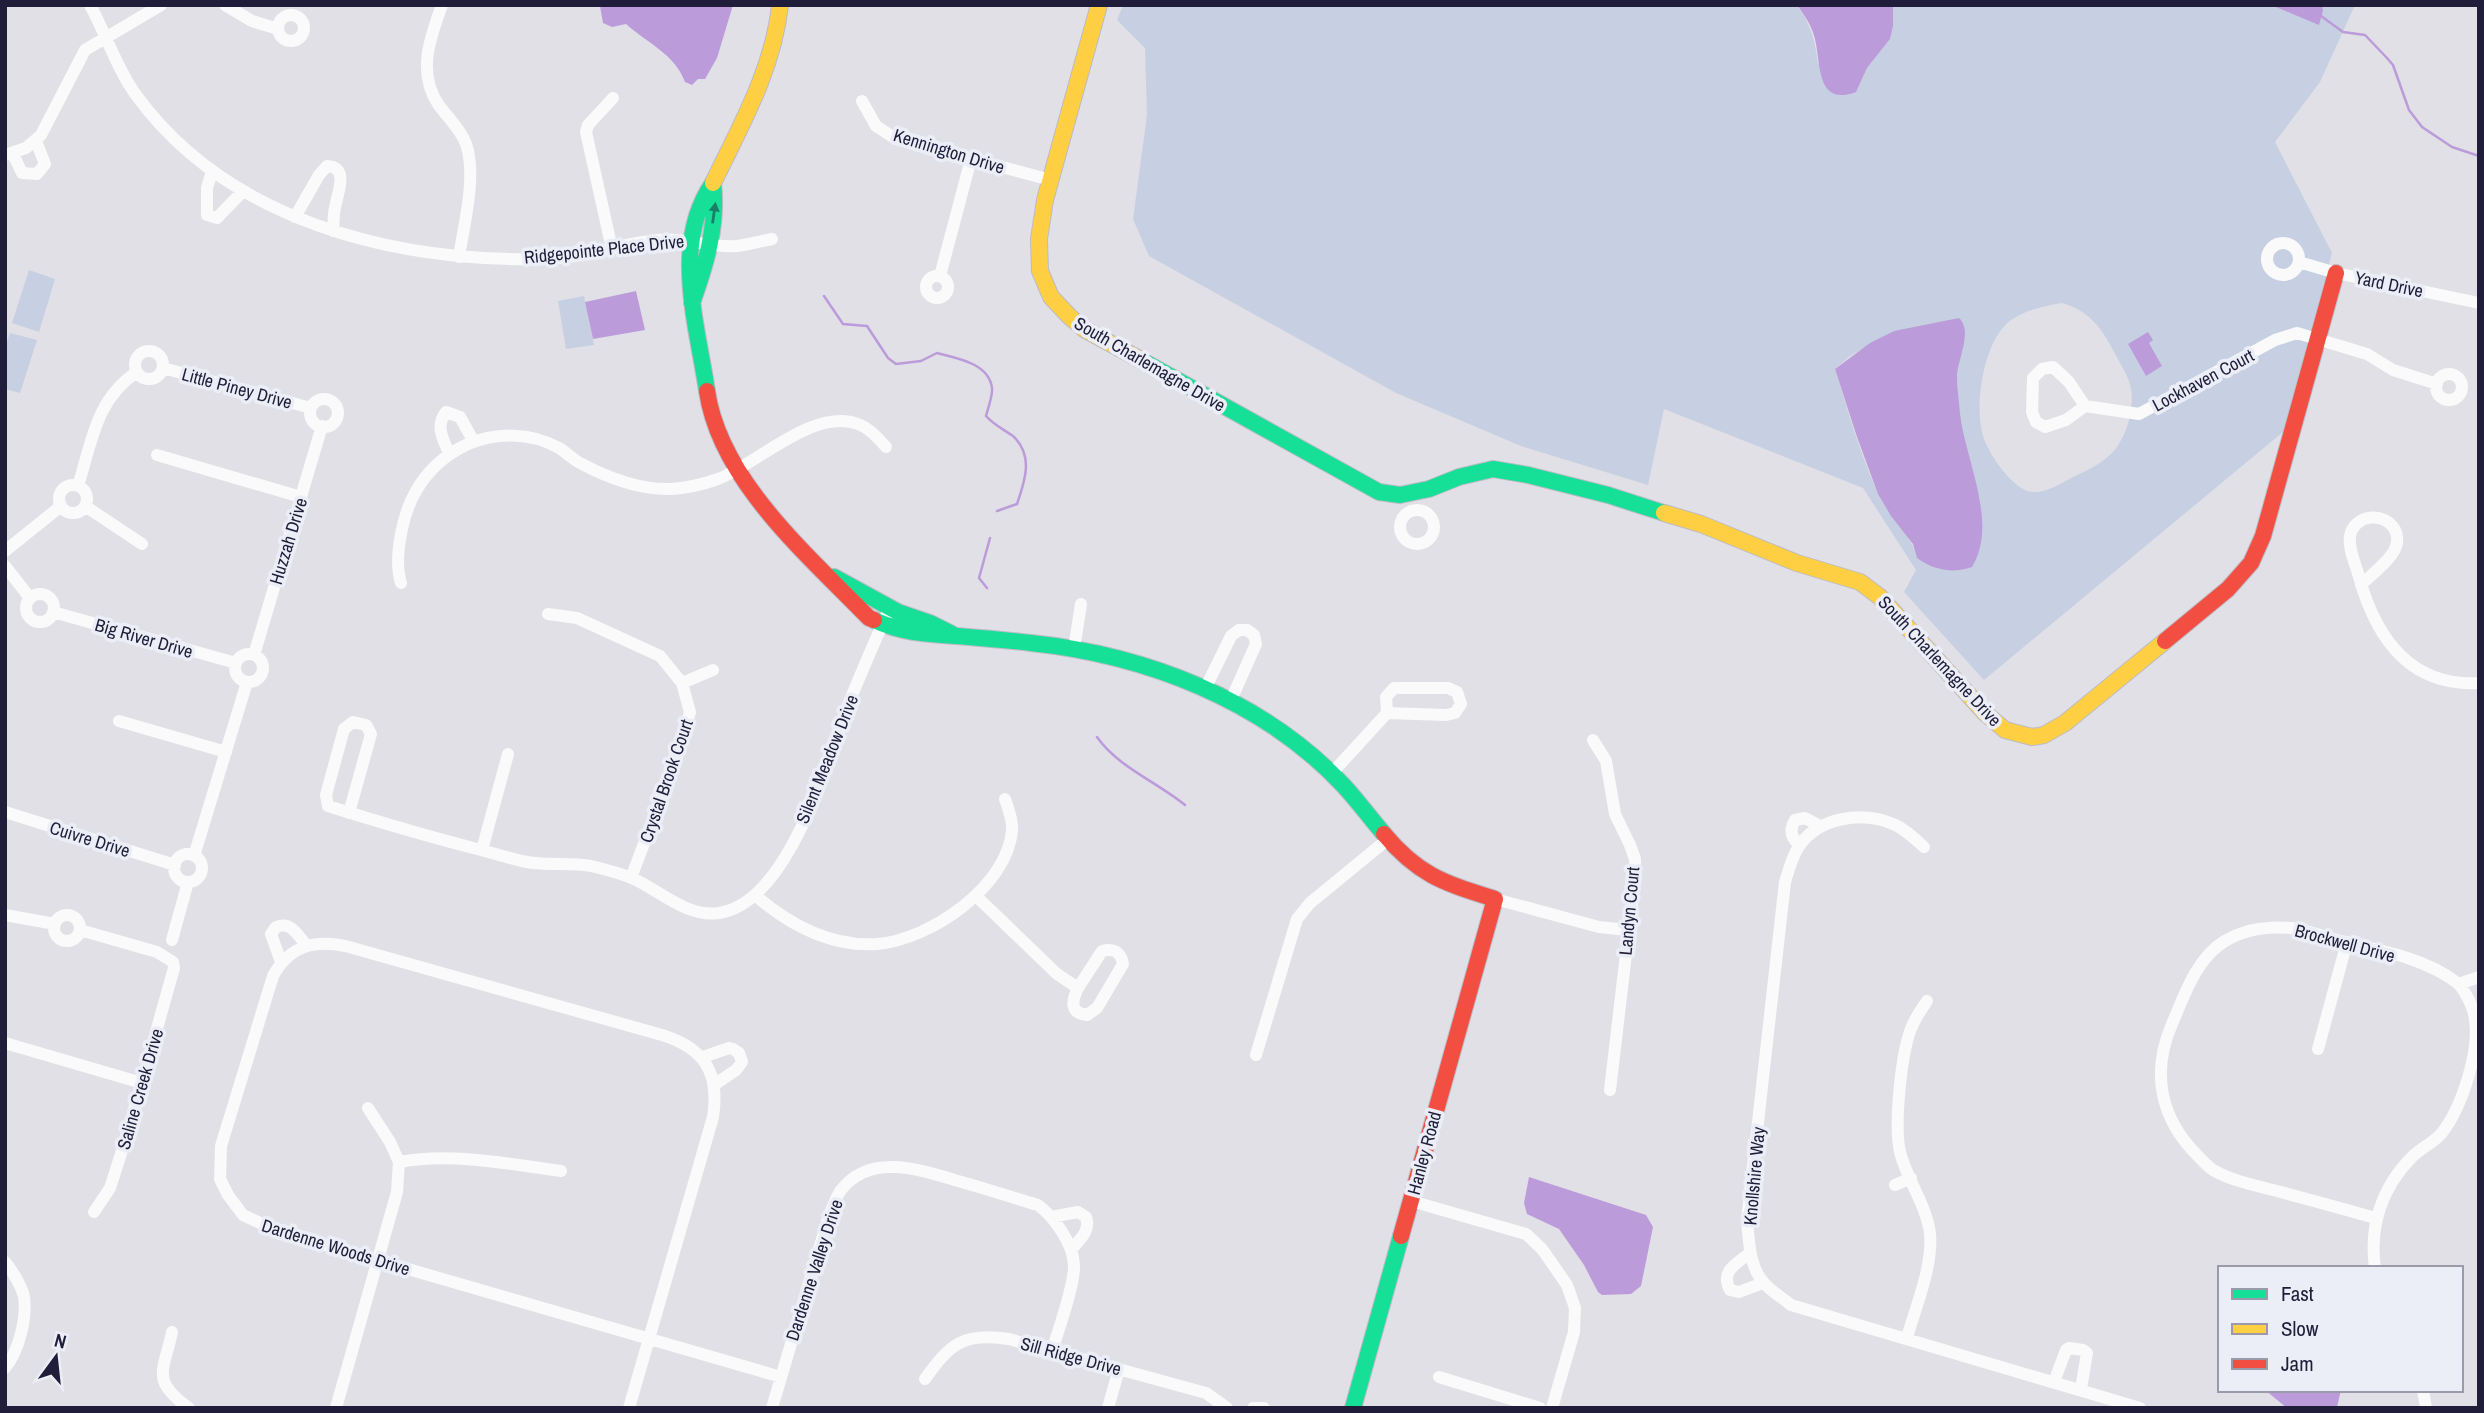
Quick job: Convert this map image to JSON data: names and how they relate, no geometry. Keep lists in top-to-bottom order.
{
  "streets": {
    "street": [
      "Kennington Drive",
      "Ridgepointe Place Drive",
      "Yard Drive",
      "South Charlemagne Drive",
      "Lockhaven Court",
      "Little Piney Drive",
      "Huzzah Drive",
      "Big River Drive",
      "Silent Meadow Drive",
      "Crystal Brook Court",
      "Cuivre Drive",
      "Landyn Court",
      "Brockwell Drive",
      "Saline Creek Drive",
      "Hanley Road",
      "Knollshire Way",
      "Dardenne Woods Drive",
      "Dardenne Valley Drive",
      "Sill Ridge Drive"
    ]
  },
  "crossings": [
    ["Kennington Drive", "South Charlemagne Drive"],
    ["Yard Drive", "South Charlemagne Drive"],
    ["South Charlemagne Drive", "Lockhaven Court"],
    ["Little Piney Drive", "Huzzah Drive"],
    ["Huzzah Drive", "Big River Drive"],
    ["Huzzah Drive", "Cuivre Drive"],
    ["Silent Meadow Drive", "Crystal Brook Court"],
    ["Dardenne Woods Drive", "Dardenne Valley Drive"]
  ],
  "legend": ["Fast", "Slow", "Jam"],
  "north": "top"
}
